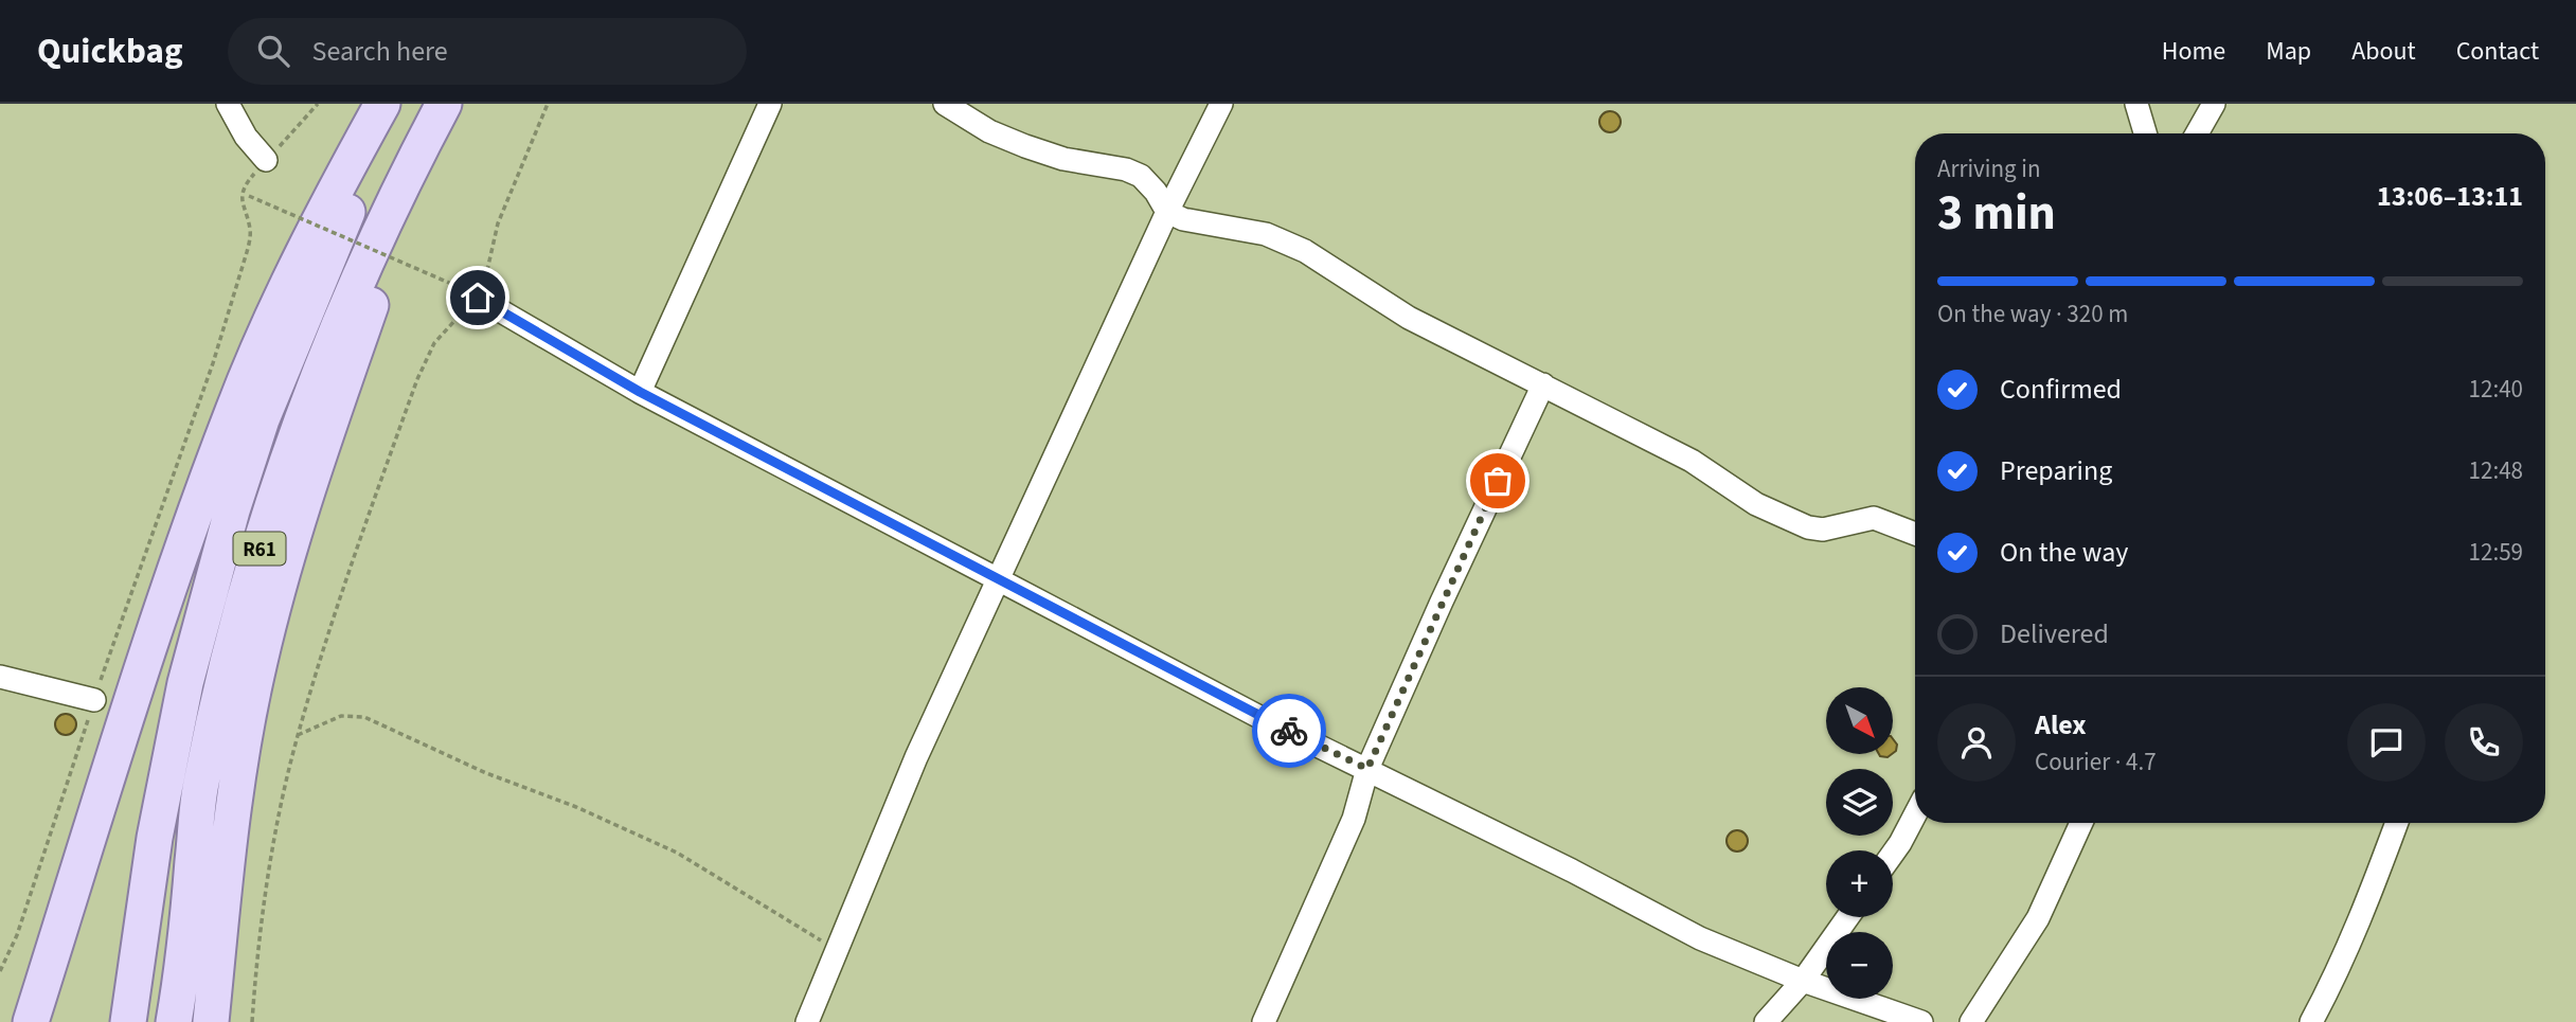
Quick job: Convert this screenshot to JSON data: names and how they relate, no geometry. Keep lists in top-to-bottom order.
{
  "streets": {
    "main road": ["R61"]
  },
  "north": "bottom right",
  "page": {
    "header": "Quickbag",
    "search": "Search here",
    "nav": [
      "Home",
      "Map",
      "About",
      "Contact"
    ],
    "heading": ["3 min", "Arriving in", "13:06–13:11"],
    "panel": ["Alex", "Courier · 4.7"],
    "bar": "On the way · 320 m",
    "list": [
      ["Confirmed", "12:40"],
      ["Preparing", "12:48"],
      ["On the way", "12:59"],
      "Delivered"
    ],
    "map_buttons": ["+", "−"]
  }
}
